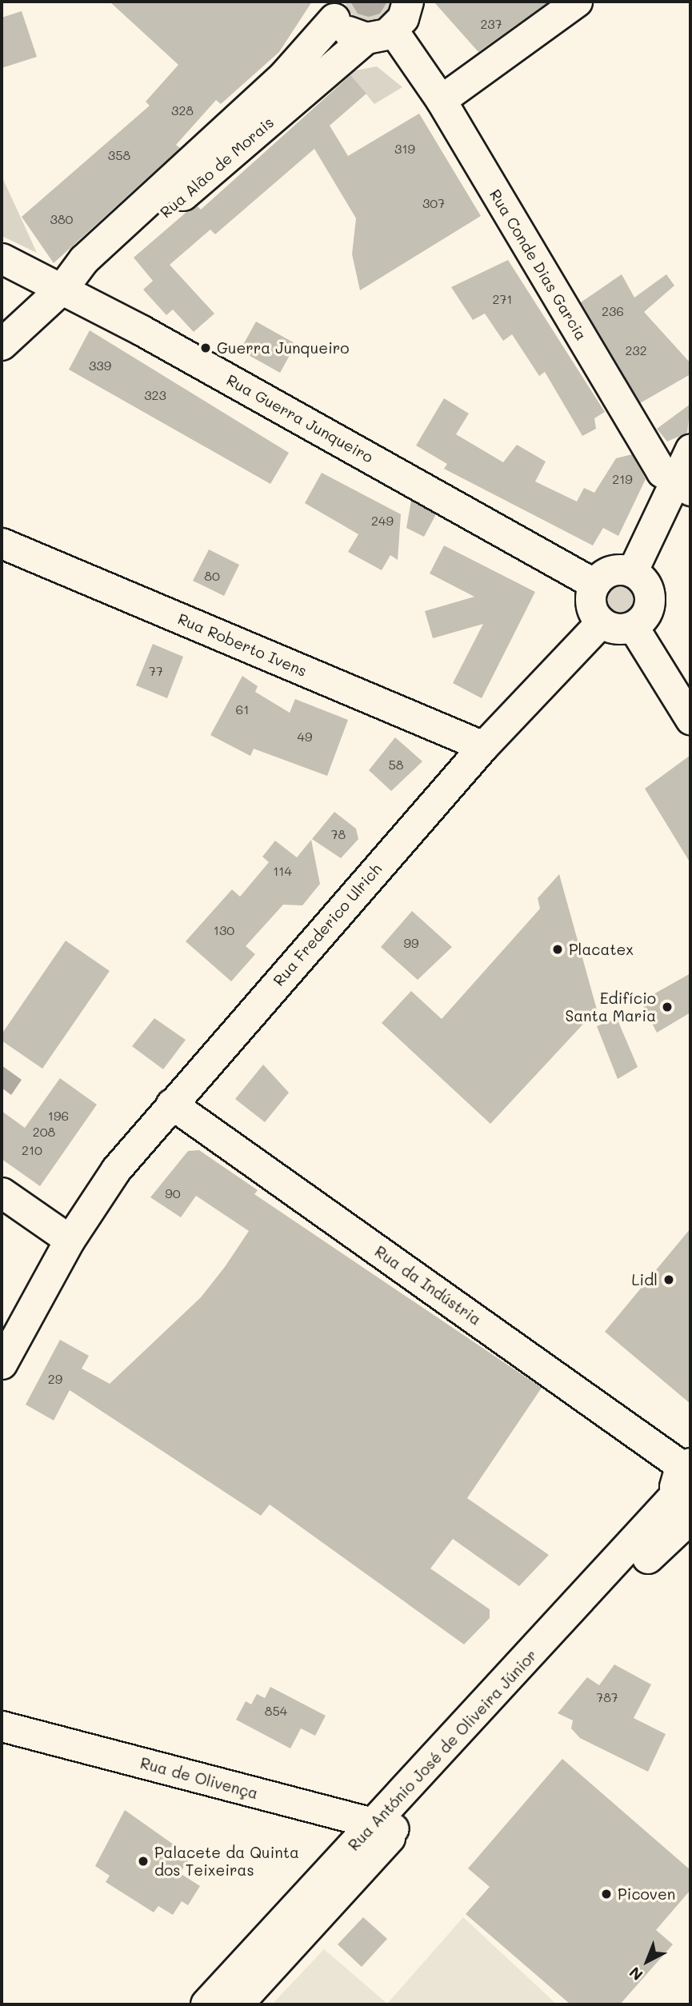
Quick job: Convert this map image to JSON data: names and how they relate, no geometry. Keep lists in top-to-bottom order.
{
  "streets": {
    "street": [
      "Rua Alão de Morais",
      "Rua Conde Dias Garcia",
      "Rua Guerra Junqueiro",
      "Rua Roberto Ivens",
      "Rua Frederico Ulrich",
      "Rua da Indústria",
      "Rua António José de Oliveira Júnior",
      "Rua de Olivença"
    ]
  },
  "crossings": [
    ["Rua Alão de Morais", "Rua Conde Dias Garcia"],
    ["Rua Alão de Morais", "Rua Guerra Junqueiro"],
    ["Rua Guerra Junqueiro", "Rua Frederico Ulrich"],
    ["Rua Roberto Ivens", "Rua Frederico Ulrich"],
    ["Rua Frederico Ulrich", "Rua da Indústria"],
    ["Rua da Indústria", "Rua António José de Oliveira Júnior"],
    ["Rua António José de Oliveira Júnior", "Rua de Olivença"]
  ],
  "places": [
    "Guerra Junqueiro",
    "Placatex",
    "Edifício Santa Maria",
    "Lidl",
    "Palacete da Quinta dos Teixeiras",
    "Picoven"
  ],
  "house_numbers": [
    "237",
    "328",
    "319",
    "358",
    "307",
    "380",
    "271",
    "236",
    "232",
    "339",
    "323",
    "219",
    "249",
    "80",
    "77",
    "61",
    "49",
    "58",
    "78",
    "114",
    "130",
    "99",
    "196",
    "208",
    "210",
    "90",
    "29",
    "787",
    "854"
  ],
  "north": "bottom left"
}
